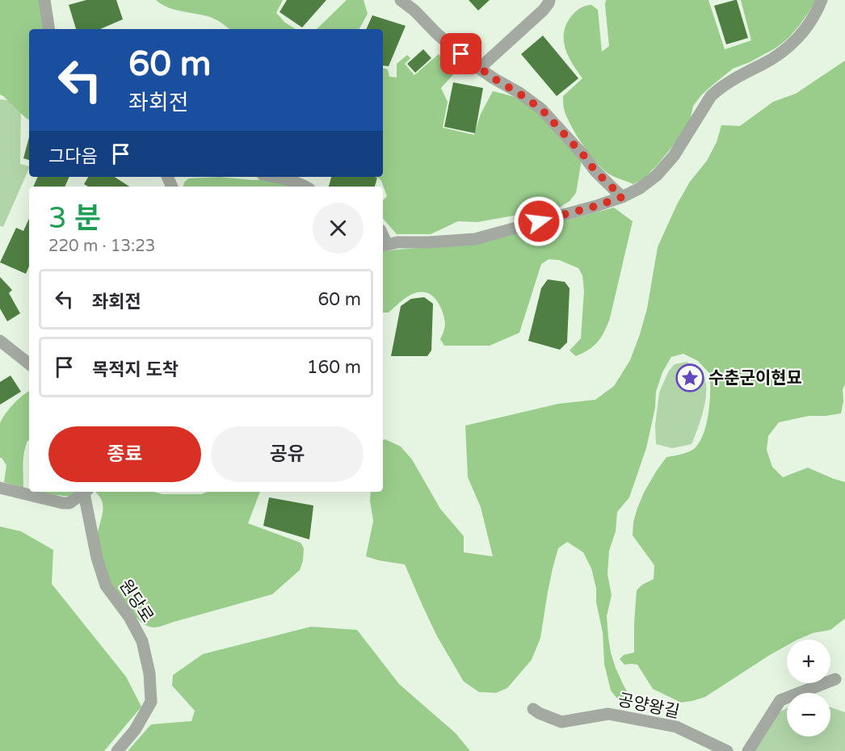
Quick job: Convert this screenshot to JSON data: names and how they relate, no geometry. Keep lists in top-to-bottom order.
{
  "streets": {
    "street": ["원당로", "공양왕길"]
  },
  "places": {
    "place": ["수춘군이현묘"]
  },
  "page": {
    "turn": ["60 m", "좌회전"],
    "then": "그다음",
    "heading": ["3 분", "220 m · 13:23"],
    "list": [
      {
        "name": "좌회전",
        "value": "60 m"
      },
      {
        "name": "목적지 도착",
        "value": "160 m"
      }
    ],
    "buttons": ["종료", "공유"],
    "map_buttons": ["+", "−"]
  }
}
